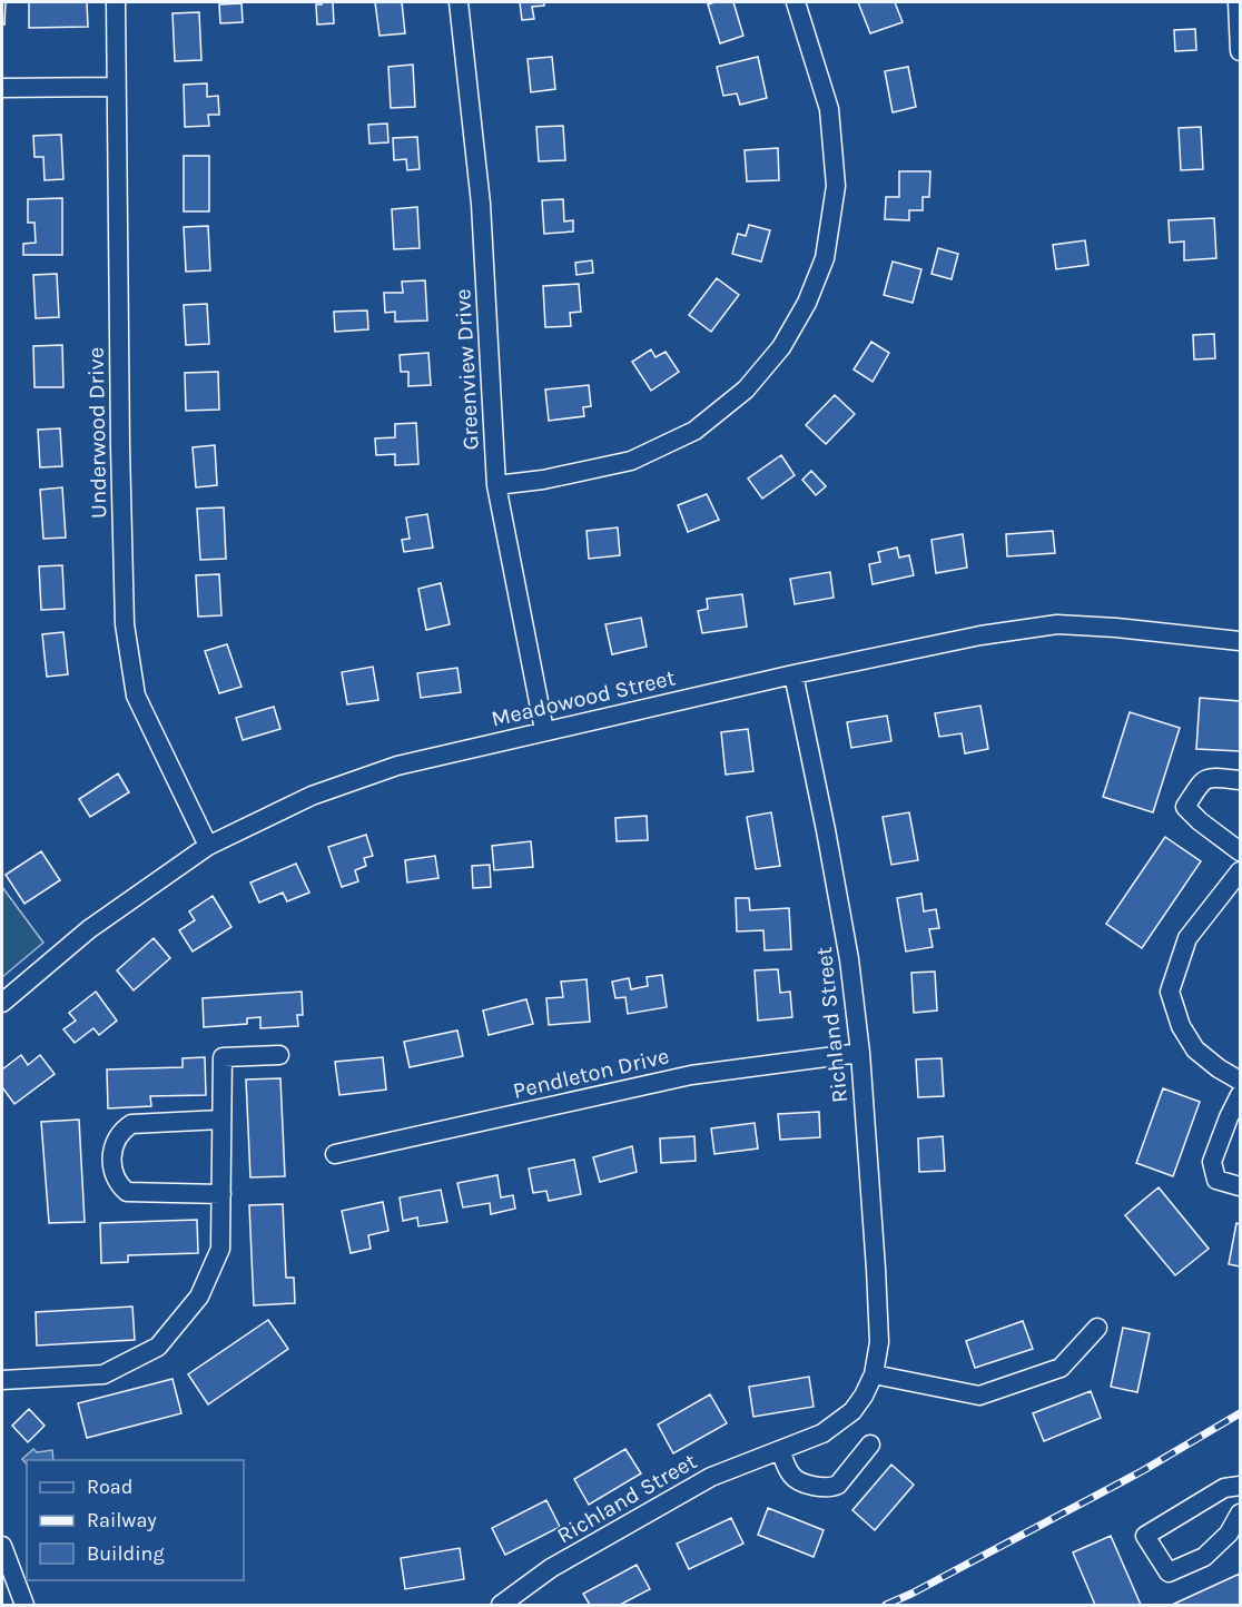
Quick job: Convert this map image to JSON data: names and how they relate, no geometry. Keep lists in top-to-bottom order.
{
  "streets": {
    "street": [
      "Greenview Drive",
      "Underwood Drive",
      "Meadowood Street",
      "Richland Street",
      "Pendleton Drive"
    ]
  },
  "crossings": [
    ["Greenview Drive", "Meadowood Street"],
    ["Underwood Drive", "Meadowood Street"],
    ["Meadowood Street", "Richland Street"],
    ["Richland Street", "Pendleton Drive"]
  ],
  "legend": ["Road", "Railway", "Building"]
}
